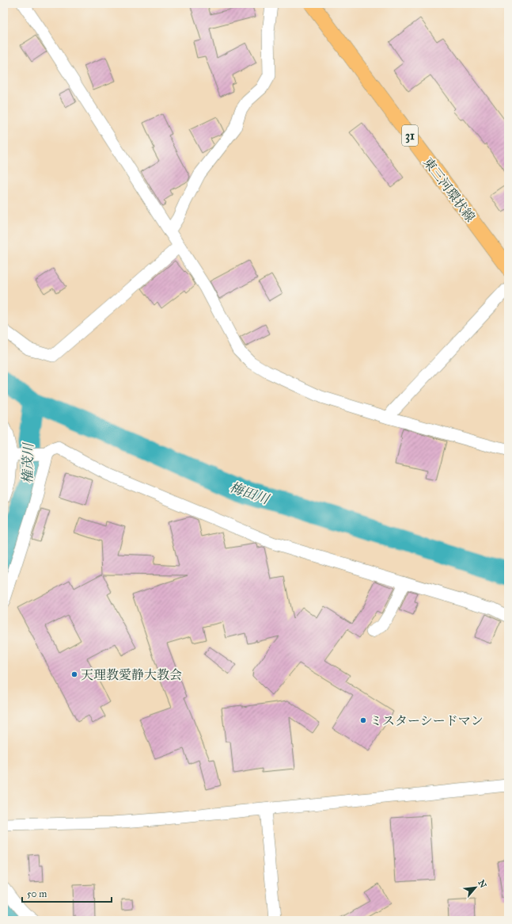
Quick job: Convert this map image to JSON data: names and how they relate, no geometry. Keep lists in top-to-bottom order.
{
  "streets": {
    "main road": ["31", "東三河環状線"]
  },
  "water": ["権茂川", "梅田川"],
  "places": ["天理教愛静大教会", "ミスターシードマン"],
  "scale_bar": "50 m",
  "north": "top right"
}
